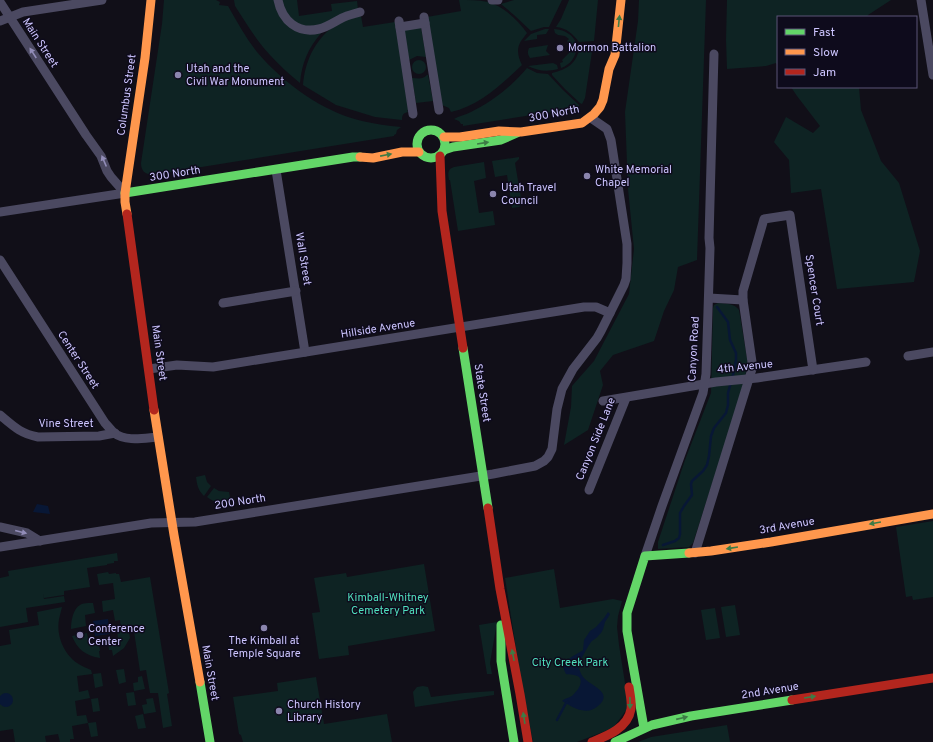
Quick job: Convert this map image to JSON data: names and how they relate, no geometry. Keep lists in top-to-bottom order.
{
  "streets": {
    "street": [
      "Main Street",
      "Columbus Street",
      "300 North",
      "Wall Street",
      "Spencer Court",
      "Hillside Avenue",
      "Canyon Road",
      "Center Street",
      "4th Avenue",
      "State Street",
      "Vine Street",
      "Canyon Side Lane",
      "200 North",
      "3rd Avenue",
      "2nd Avenue"
    ]
  },
  "crossings": [
    ["Main Street", "Columbus Street"],
    ["Main Street", "300 North"],
    ["Main Street", "Hillside Avenue"],
    ["Main Street", "200 North"],
    ["Columbus Street", "300 North"],
    ["300 North", "Wall Street"],
    ["300 North", "State Street"],
    ["300 North", "200 North"],
    ["Wall Street", "Hillside Avenue"],
    ["Spencer Court", "4th Avenue"],
    ["Hillside Avenue", "State Street"],
    ["Hillside Avenue", "200 North"],
    ["Canyon Road", "4th Avenue"],
    ["Canyon Road", "3rd Avenue"],
    ["Canyon Road", "2nd Avenue"],
    ["Center Street", "Vine Street"],
    ["4th Avenue", "Canyon Side Lane"],
    ["State Street", "200 North"]
  ],
  "one_way": ["3rd Avenue", "2nd Avenue"],
  "parks": ["Kimball-Whitney Cemetery Park", "City Creek Park"],
  "places": [
    "Mormon Battalion",
    "Utah and the Civil War Monument",
    "White Memorial Chapel",
    "Utah Travel Council",
    "The Kimball at Temple Square",
    "Conference Center",
    "Church History Library"
  ],
  "legend": ["Fast", "Slow", "Jam"]
}
